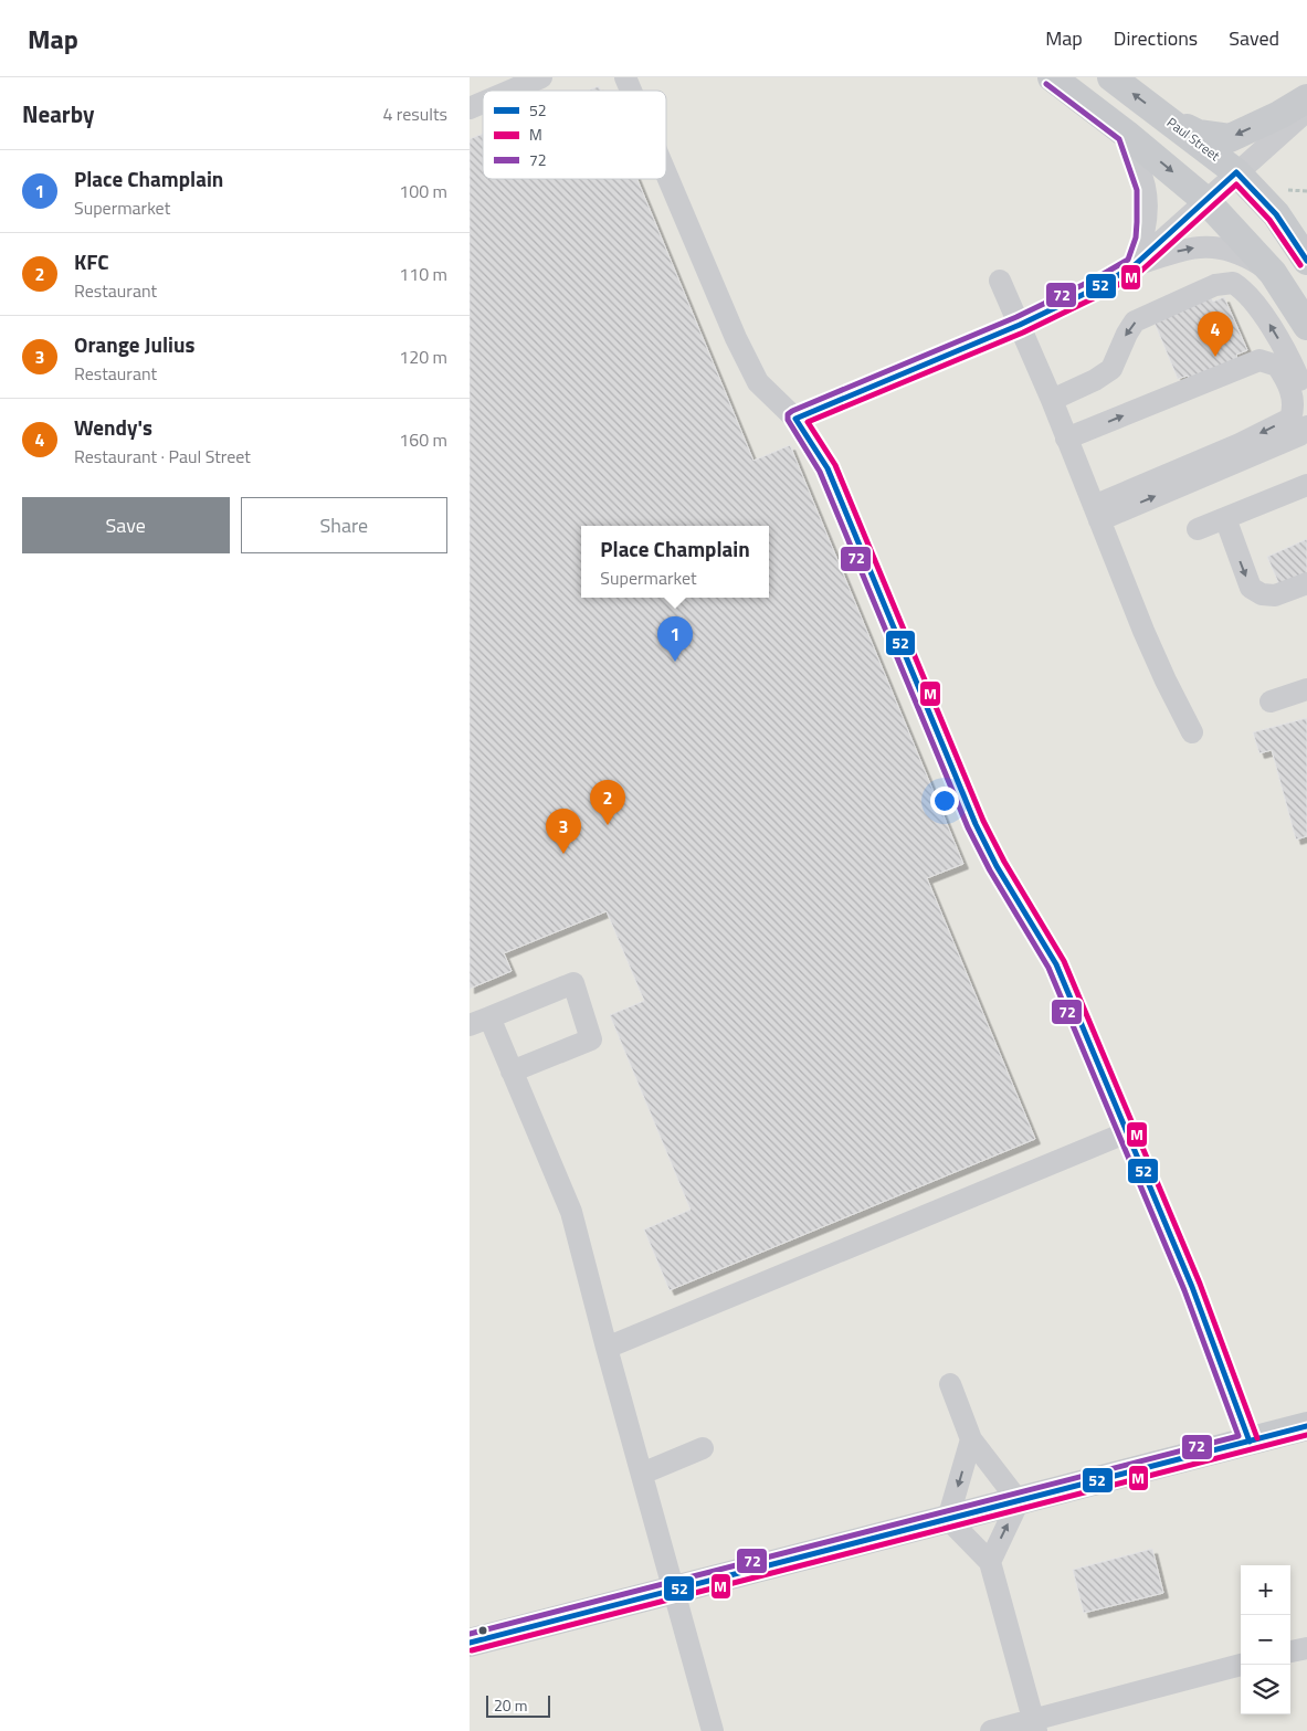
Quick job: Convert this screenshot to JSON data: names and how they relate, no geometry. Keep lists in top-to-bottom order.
{
  "streets": {
    "main road": ["Paul Street"]
  },
  "lines": ["transit line 72", "transit line 52", "transit line M"],
  "legend": ["52", "M", "72"],
  "scale_bar": "20 m",
  "page": {
    "header": "Map",
    "nav": ["Map", "Directions", "Saved"],
    "heading": ["Nearby", "4 results"],
    "list": [
      {
        "mark": "1",
        "name": "Place Champlain",
        "note": "Supermarket",
        "value": "100 m"
      },
      {
        "mark": "2",
        "name": "KFC",
        "note": "Restaurant",
        "value": "110 m"
      },
      {
        "mark": "3",
        "name": "Orange Julius",
        "note": "Restaurant",
        "value": "120 m"
      },
      {
        "mark": "4",
        "name": "Wendy's",
        "note": "Restaurant · Paul Street",
        "value": "160 m"
      }
    ],
    "pins": [
      "4",
      "1",
      "2",
      "3"
    ],
    "buttons": ["Save", "Share"],
    "popup": ["Place Champlain", "Supermarket"],
    "map_buttons": ["+", "−"],
    "scale": "20 m"
  }
}
